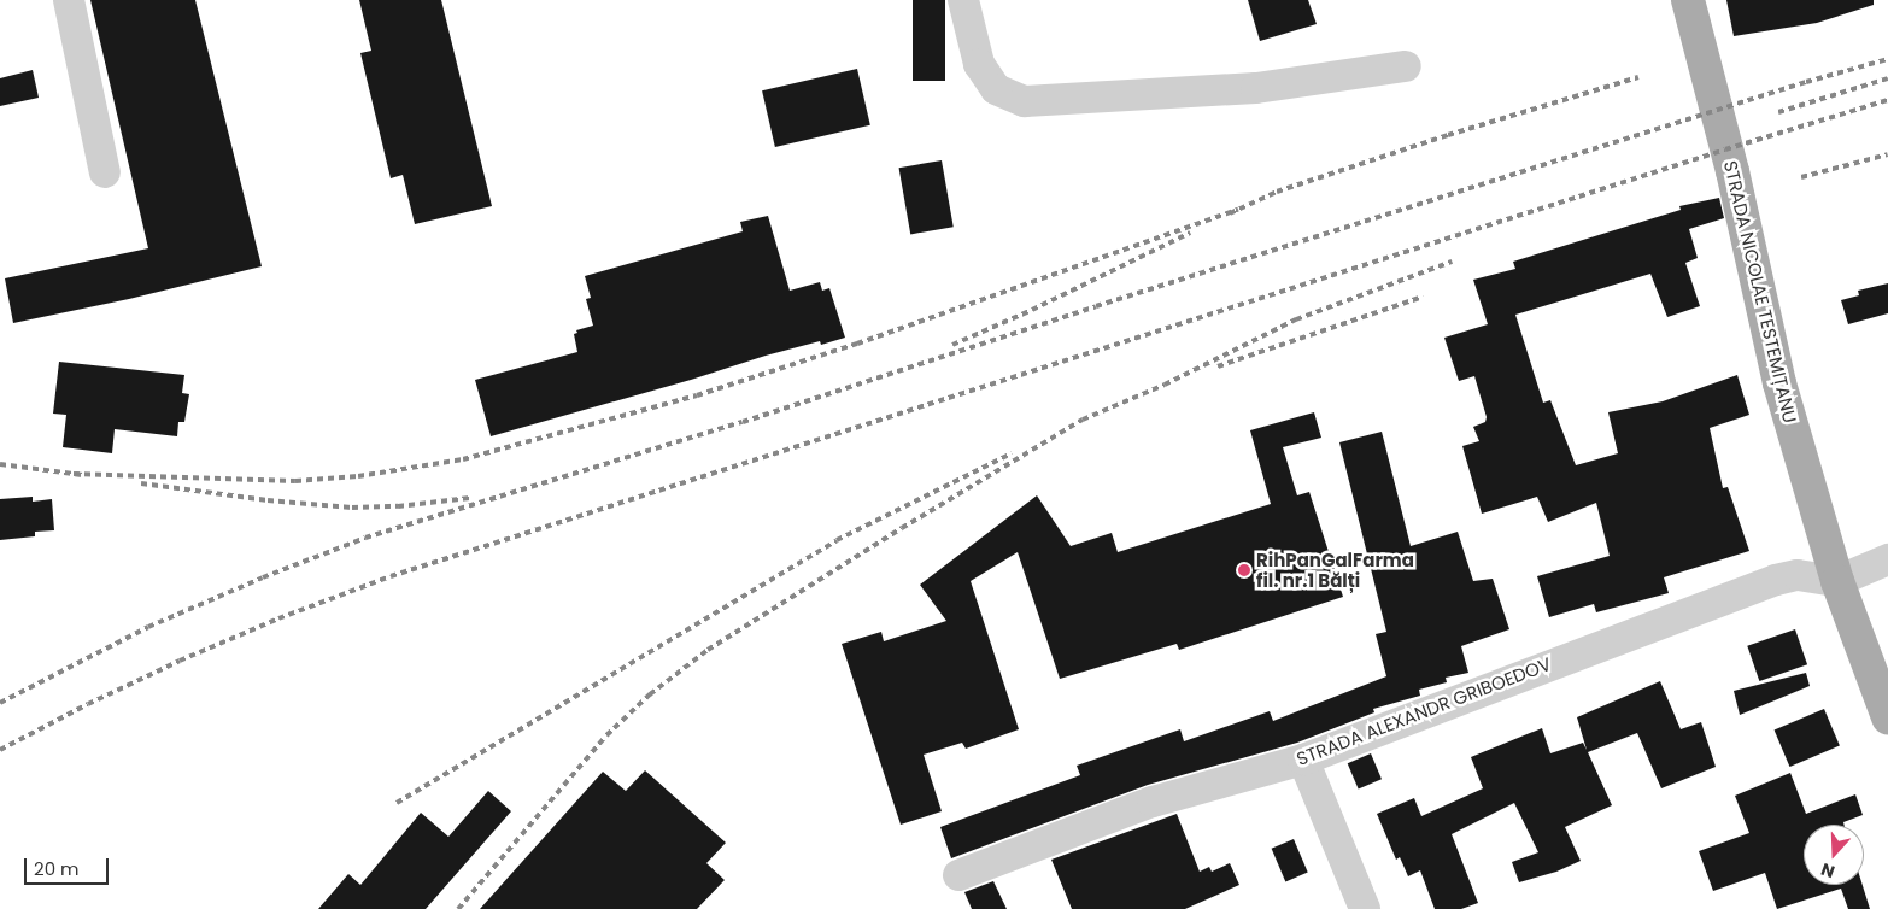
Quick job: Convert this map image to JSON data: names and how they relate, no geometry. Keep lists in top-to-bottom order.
{
  "streets": {
    "main road": ["STRADA NICOLAE TESTEMIȚANU"],
    "street": ["STRADA ALEXANDR GRIBOEDOV"]
  },
  "crossings": [
    ["STRADA NICOLAE TESTEMIȚANU", "STRADA ALEXANDR GRIBOEDOV"]
  ],
  "places": ["RihPanGalFarma fil. nr.1 Bălți"],
  "scale_bar": "20 m",
  "north": "bottom"
}
